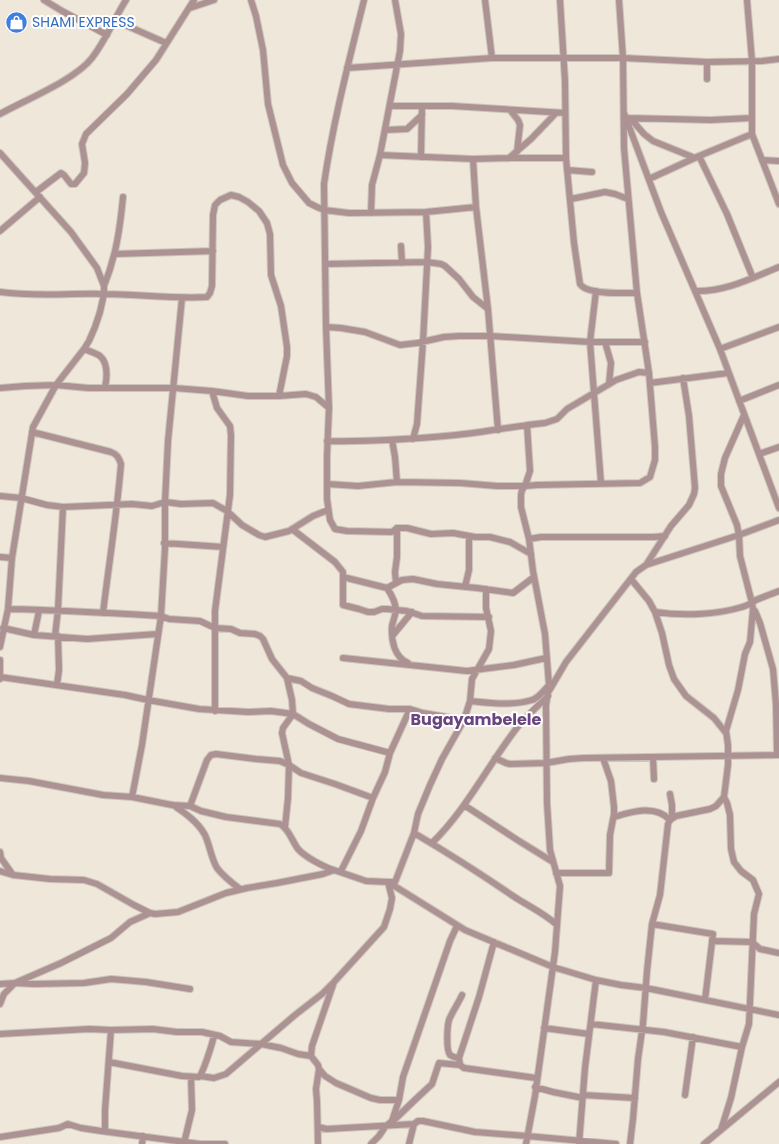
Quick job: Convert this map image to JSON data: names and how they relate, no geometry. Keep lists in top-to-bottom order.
{
  "districts": ["Bugayambelele"],
  "places": {
    "shop": ["SHAMI EXPRESS"]
  }
}
